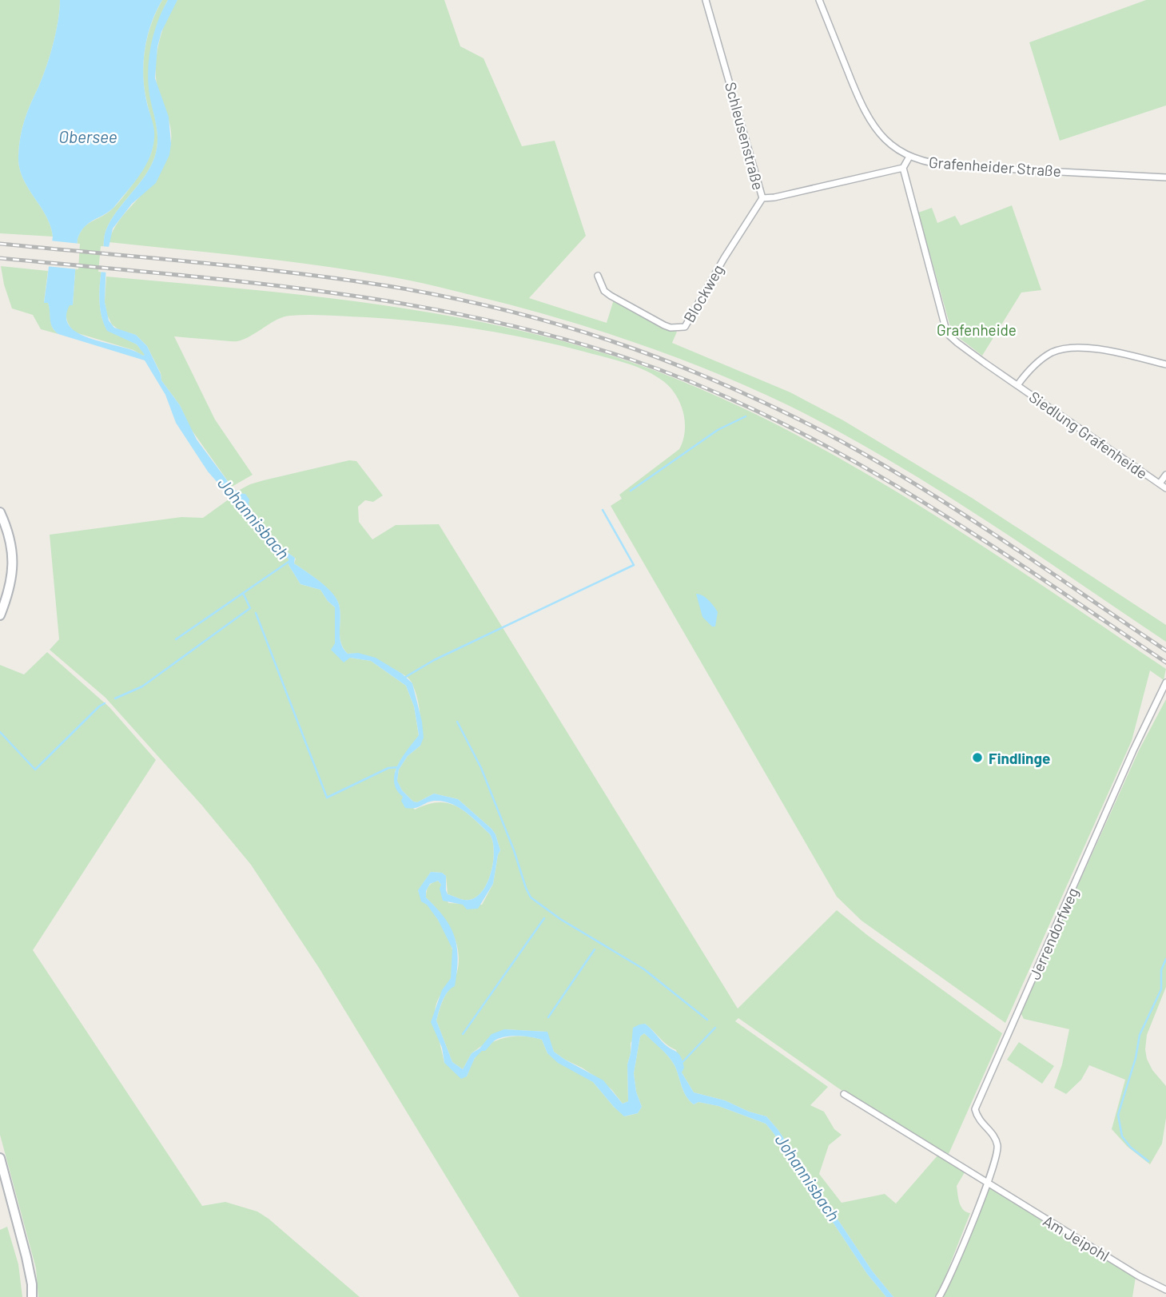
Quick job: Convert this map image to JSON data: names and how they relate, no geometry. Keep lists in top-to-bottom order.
{
  "streets": {
    "street": [
      "Schleusenstraße",
      "Grafenheider Straße",
      "Blockweg",
      "Siedlung Grafenheide",
      "Jerrendorfweg",
      "Am Jeipohl"
    ]
  },
  "crossings": [
    ["Schleusenstraße", "Blockweg"],
    ["Schleusenstraße", "Siedlung Grafenheide"],
    ["Jerrendorfweg", "Am Jeipohl"]
  ],
  "water": ["Obersee", "Johannisbach"],
  "parks": ["Grafenheide"],
  "places": ["Findlinge"]
}
